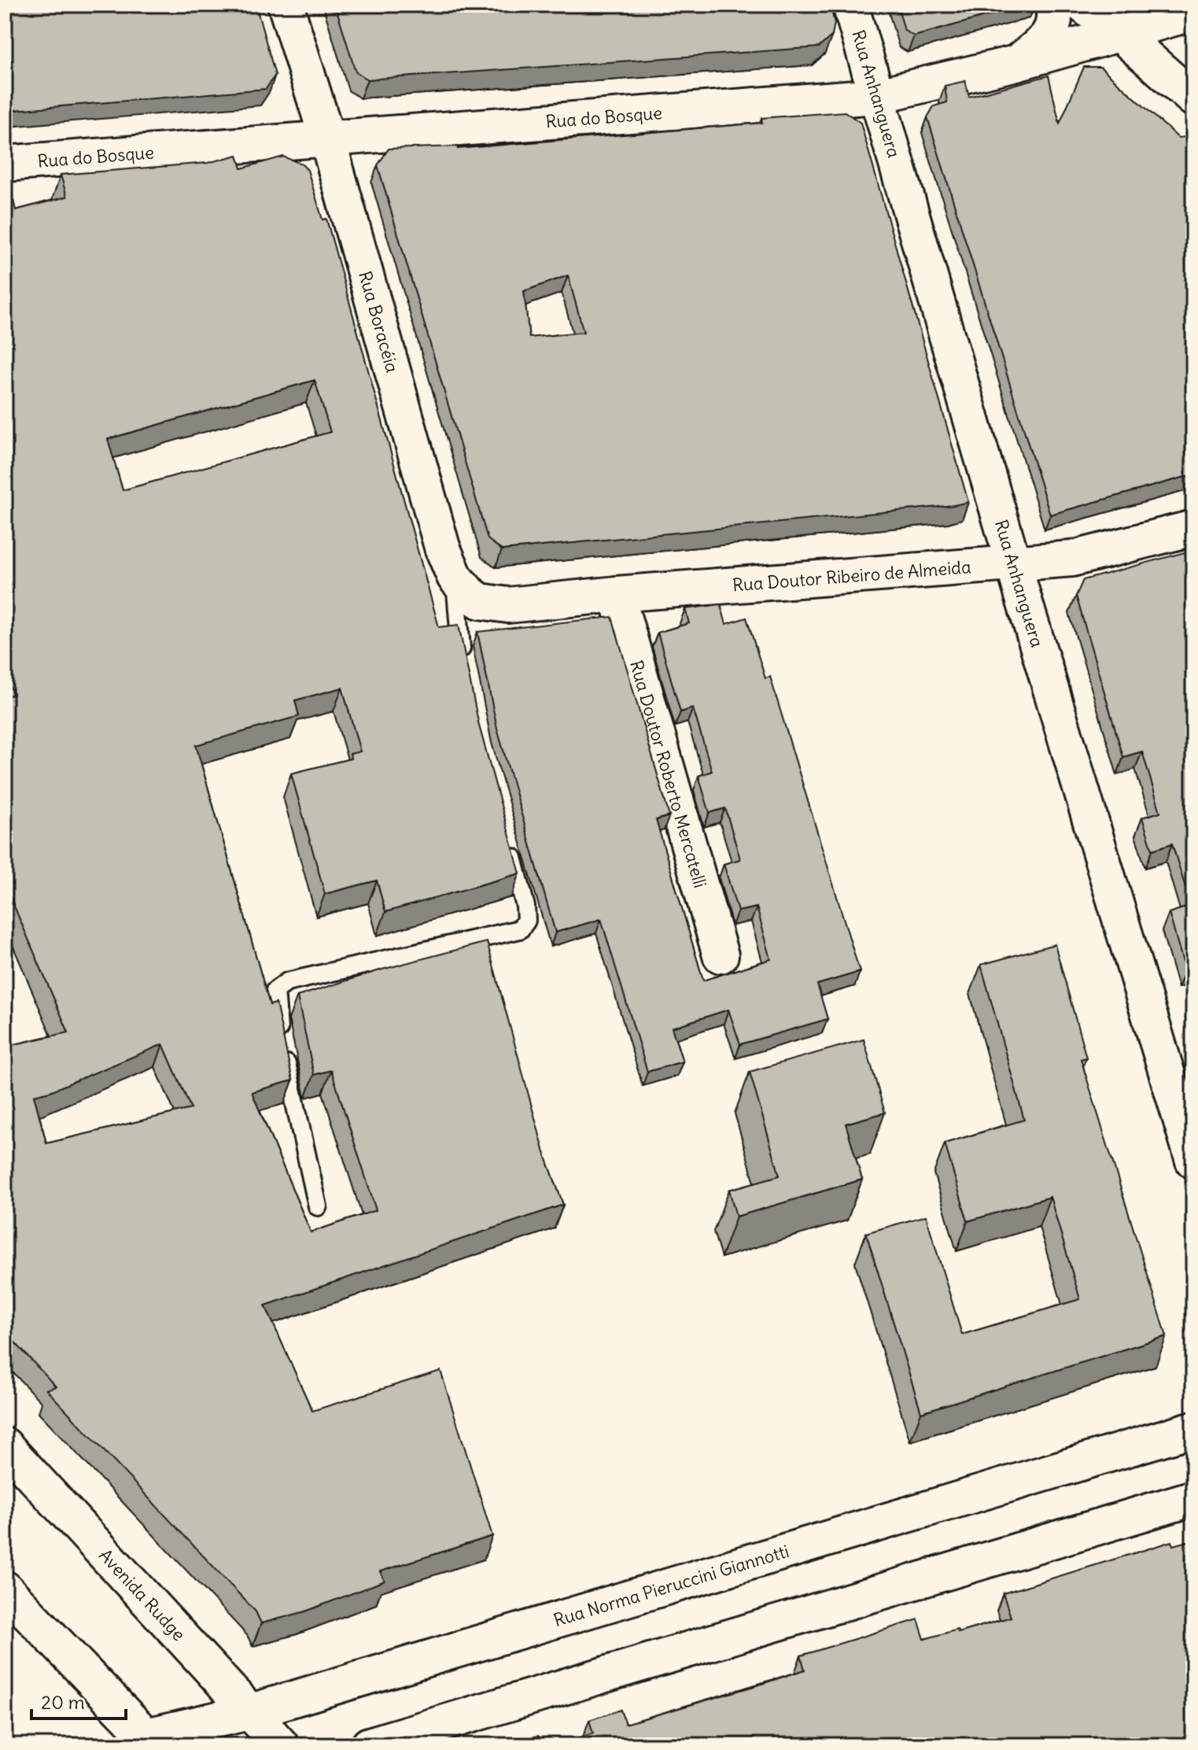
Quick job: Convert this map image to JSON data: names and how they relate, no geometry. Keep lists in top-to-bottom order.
{
  "streets": {
    "street": [
      "Rua Anhanguera",
      "Rua do Bosque",
      "Rua Boracéia",
      "Rua Doutor Ribeiro de Almeida",
      "Rua Doutor Roberto Mercatelli",
      "Rua Norma Pieruccini Giannotti",
      "Avenida Rudge"
    ]
  },
  "crossings": [
    ["Rua Anhanguera", "Rua do Bosque"],
    ["Rua Anhanguera", "Rua Doutor Ribeiro de Almeida"],
    ["Rua do Bosque", "Rua Boracéia"],
    ["Rua Boracéia", "Rua Doutor Ribeiro de Almeida"],
    ["Rua Doutor Ribeiro de Almeida", "Rua Doutor Roberto Mercatelli"],
    ["Rua Norma Pieruccini Giannotti", "Avenida Rudge"]
  ],
  "scale_bar": "20 m"
}
